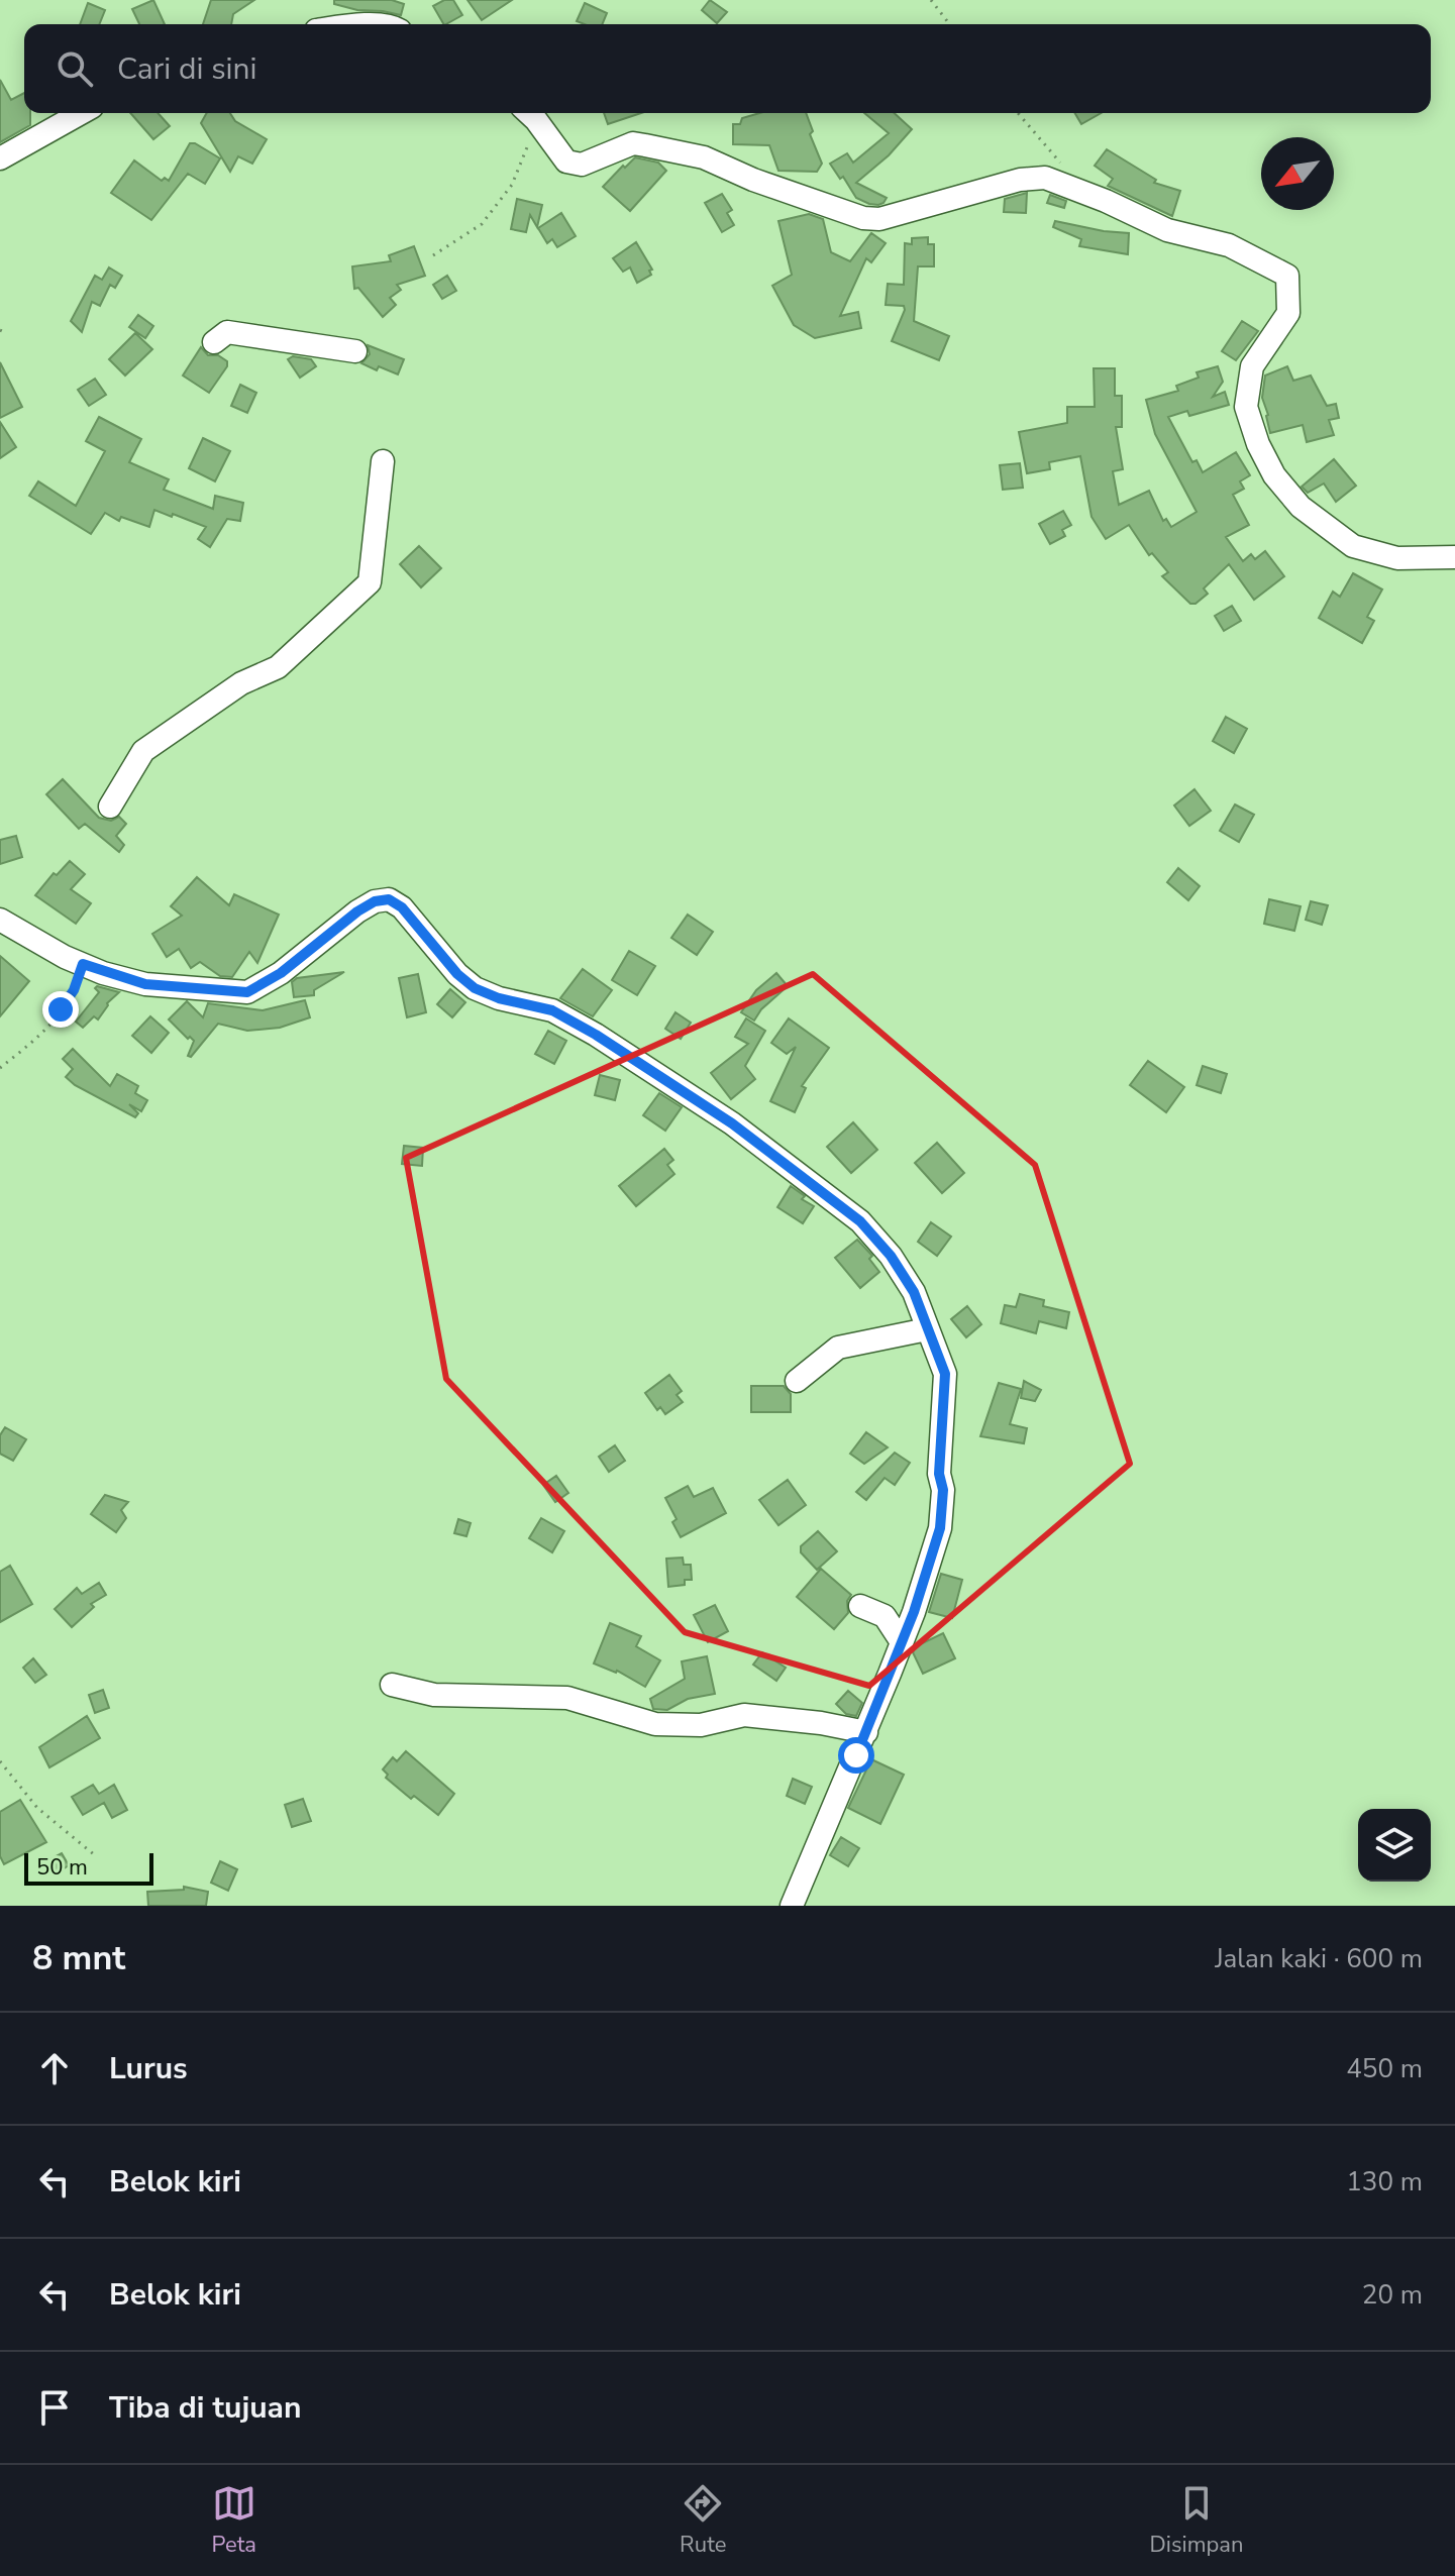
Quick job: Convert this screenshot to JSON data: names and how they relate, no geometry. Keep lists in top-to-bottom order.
{
  "scale_bar": "50 m",
  "north": "bottom left",
  "page": {
    "search": "Cari di sini",
    "scale": "50 m",
    "heading": ["8 mnt", "Jalan kaki · 600 m"],
    "list": [
      ["Lurus", "450 m"],
      ["Belok kiri", "130 m"],
      ["Belok kiri", "20 m"],
      "Tiba di tujuan"
    ],
    "nav": ["Peta", "Rute", "Disimpan"]
  }
}
